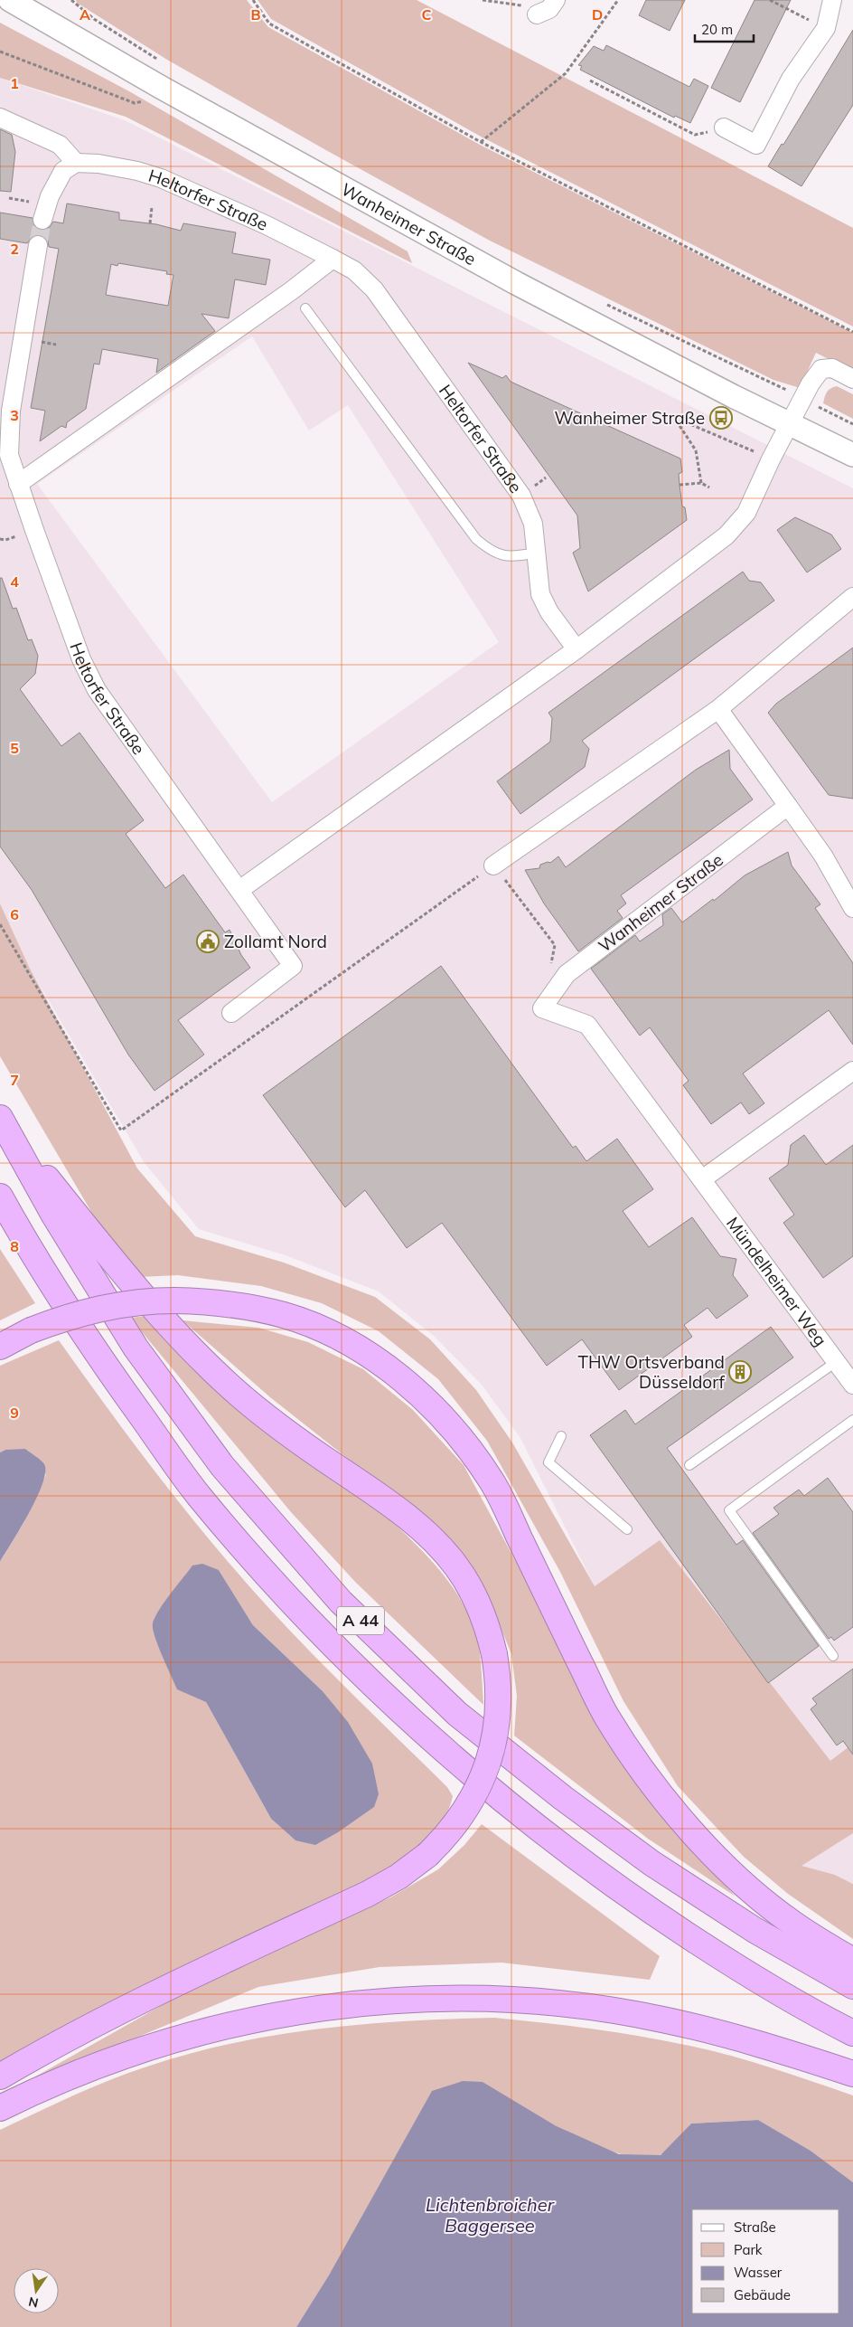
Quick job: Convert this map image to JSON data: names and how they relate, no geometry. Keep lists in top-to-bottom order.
{
  "streets": {
    "highway": ["A 44"],
    "street": ["Heltorfer Straße", "Wanheimer Straße", "Mündelheimer Weg"]
  },
  "crossings": [
    ["Wanheimer Straße", "Mündelheimer Weg"]
  ],
  "water": ["Lichtenbroicher Baggersee"],
  "places": {
    "bus stop": ["Wanheimer Straße"],
    "public building": ["Zollamt Nord"],
    "building": ["THW Ortsverband Düsseldorf"]
  },
  "legend": [
    "Straße",
    "Park",
    "Wasser",
    "Gebäude"
  ],
  "scale_bar": "20 m",
  "north": "bottom",
  "grid": {
    "columns": [
      "A",
      "B",
      "C",
      "D"
    ],
    "rows": [
      "1",
      "2",
      "3",
      "4",
      "5",
      "6",
      "7",
      "8",
      "9"
    ]
  }
}
